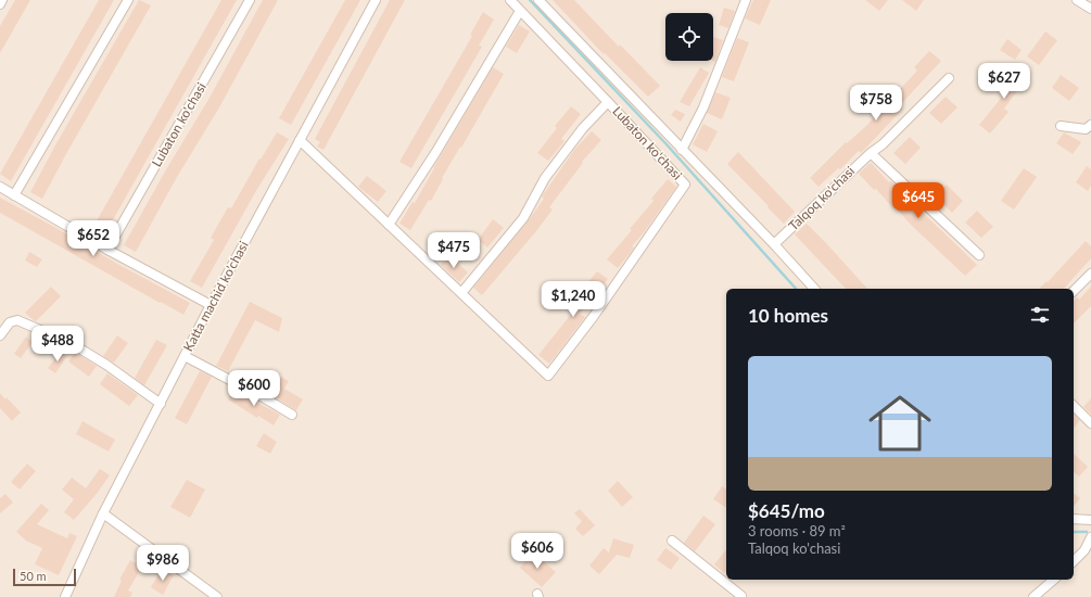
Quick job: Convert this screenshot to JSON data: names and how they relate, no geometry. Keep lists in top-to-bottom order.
{
  "streets": {
    "street": ["Lubaton ko'chasi", "Talqoq ko'chasi", "Katta machid ko'chasi"]
  },
  "scale_bar": "50 m",
  "page": {
    "price": [
      "$627",
      "$758",
      "$645",
      "$652",
      "$475",
      "$1,240",
      "$488",
      "$600",
      "$606",
      "$986"
    ],
    "heading": "10 homes",
    "list": [
      {
        "name": "$645/mo",
        "note": "3 rooms · 89 m² · Talqoq ko'chasi"
      }
    ],
    "scale": "50 m"
  }
}
